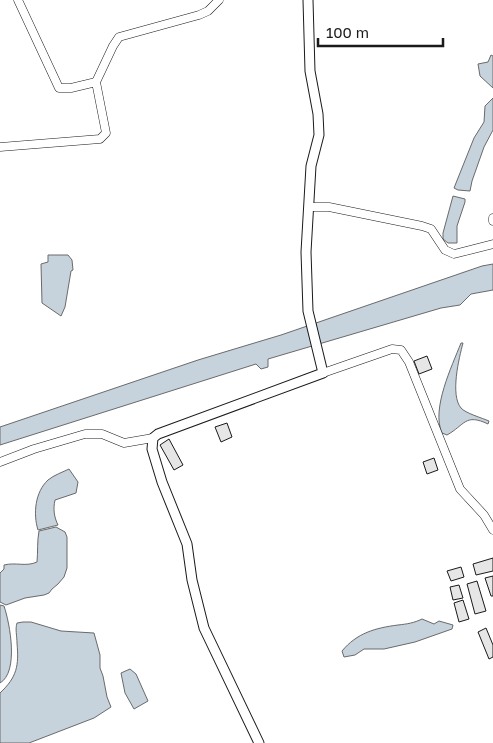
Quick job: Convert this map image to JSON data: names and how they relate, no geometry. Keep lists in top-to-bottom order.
{
  "scale_bar": "100 m"
}
